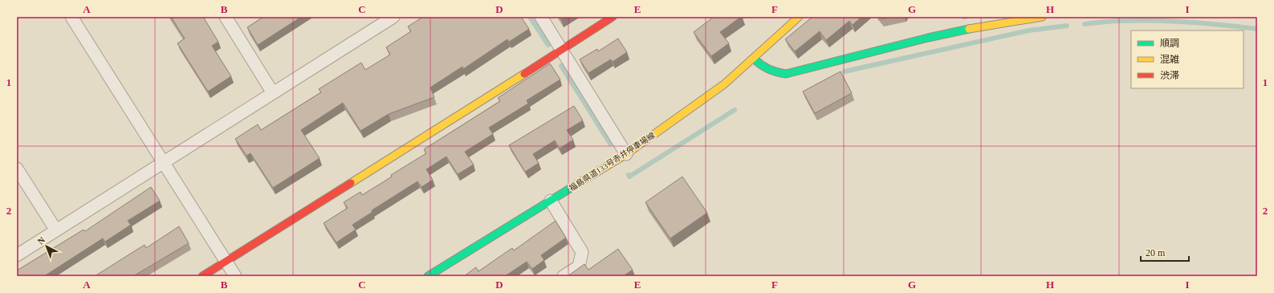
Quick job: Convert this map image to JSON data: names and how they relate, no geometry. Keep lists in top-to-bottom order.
{
  "streets": {
    "street": ["福島県道133号赤井停車場線"]
  },
  "legend": ["順調", "混雑", "渋滞"],
  "scale_bar": "20 m",
  "north": "top left",
  "grid": {
    "columns": [
      "A",
      "B",
      "C",
      "D",
      "E",
      "F",
      "G",
      "H",
      "I"
    ],
    "rows": ["1", "2"]
  }
}
